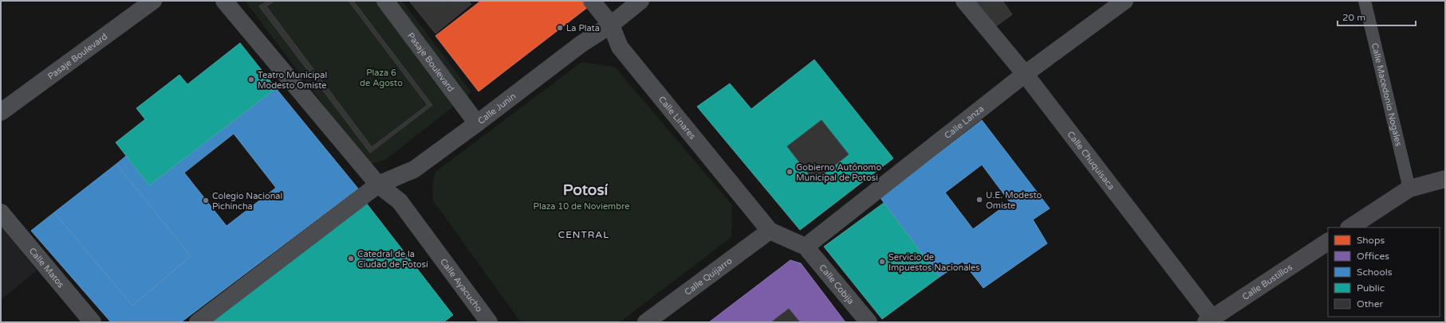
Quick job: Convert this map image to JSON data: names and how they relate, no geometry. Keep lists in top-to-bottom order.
{
  "streets": {
    "main road": ["Calle Bustillos"],
    "street": [
      "Pasaje Boulevard",
      "Calle Junin",
      "Calle Linares",
      "Calle Lanza",
      "Calle Chuquisaca",
      "Calle Matos",
      "Calle Quijarro",
      "Calle Ayacucho",
      "Calle Cobija"
    ],
    "lane": ["Calle Macedonio Nogales"]
  },
  "crossings": [
    ["Pasaje Boulevard", "Calle Junin"],
    ["Calle Junin", "Calle Linares"],
    ["Calle Junin", "Calle Ayacucho"],
    ["Calle Linares", "Calle Quijarro"],
    ["Calle Lanza", "Calle Chuquisaca"],
    ["Calle Lanza", "Calle Cobija"],
    ["Calle Chuquisaca", "Calle Bustillos"]
  ],
  "districts": ["Potosí", "CENTRAL"],
  "parks": ["Plaza 6 de Agosto", "Plaza 10 de Noviembre"],
  "places": [
    "La Plata",
    "Teatro Municipal Modesto Omiste",
    "Gobierno Autónomo Municipal de Potosí",
    "U.E. Modesto Omiste",
    "Colegio Nacional Pichincha",
    "Catedral de la Ciudad de Potosí",
    "Servicio de Impuestos Nacionales"
  ],
  "legend": [
    "Shops",
    "Offices",
    "Schools",
    "Public",
    "Other"
  ],
  "scale_bar": "20 m"
}
